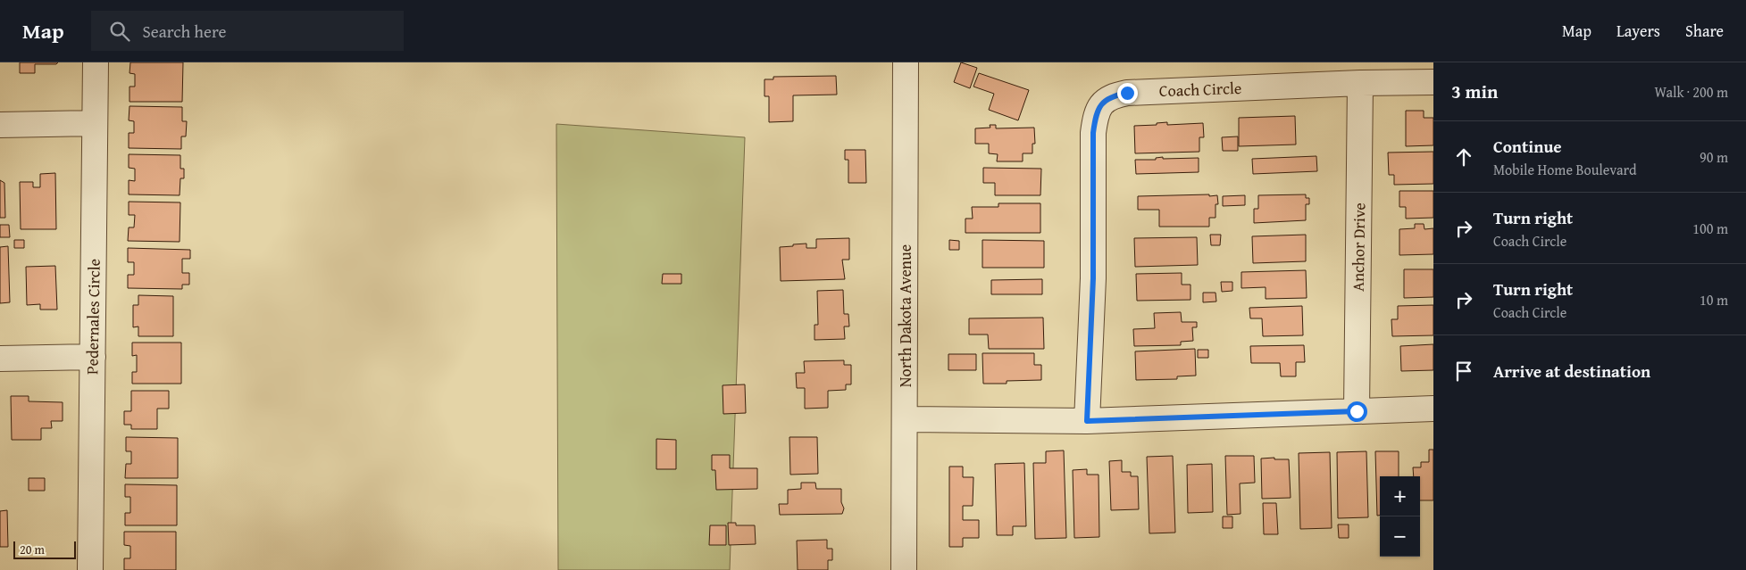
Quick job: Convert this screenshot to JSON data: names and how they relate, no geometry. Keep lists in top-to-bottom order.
{
  "streets": {
    "street": [
      "Coach Circle",
      "Anchor Drive",
      "North Dakota Avenue",
      "Pedernales Circle"
    ]
  },
  "crossings": [
    ["Coach Circle", "Anchor Drive"]
  ],
  "scale_bar": "20 m",
  "page": {
    "header": "Map",
    "search": "Search here",
    "nav": ["Map", "Layers", "Share"],
    "heading": ["3 min", "Walk · 200 m"],
    "list": [
      ["Continue", "Mobile Home Boulevard", "90 m"],
      ["Turn right", "Coach Circle", "100 m"],
      ["Turn right", "Coach Circle", "10 m"],
      "Arrive at destination"
    ],
    "map_buttons": ["+", "−"],
    "scale": "20 m"
  }
}
